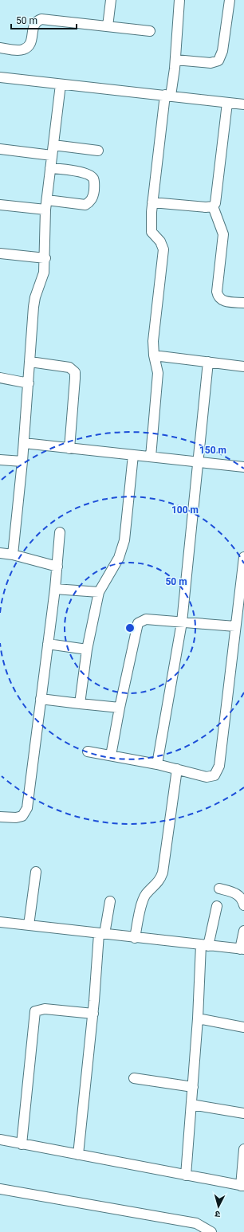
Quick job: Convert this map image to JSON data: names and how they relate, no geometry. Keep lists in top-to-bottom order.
{
  "scale_bar": "50 m",
  "north": "bottom",
  "rings": ["150 m", "100 m", "50 m"]
}
